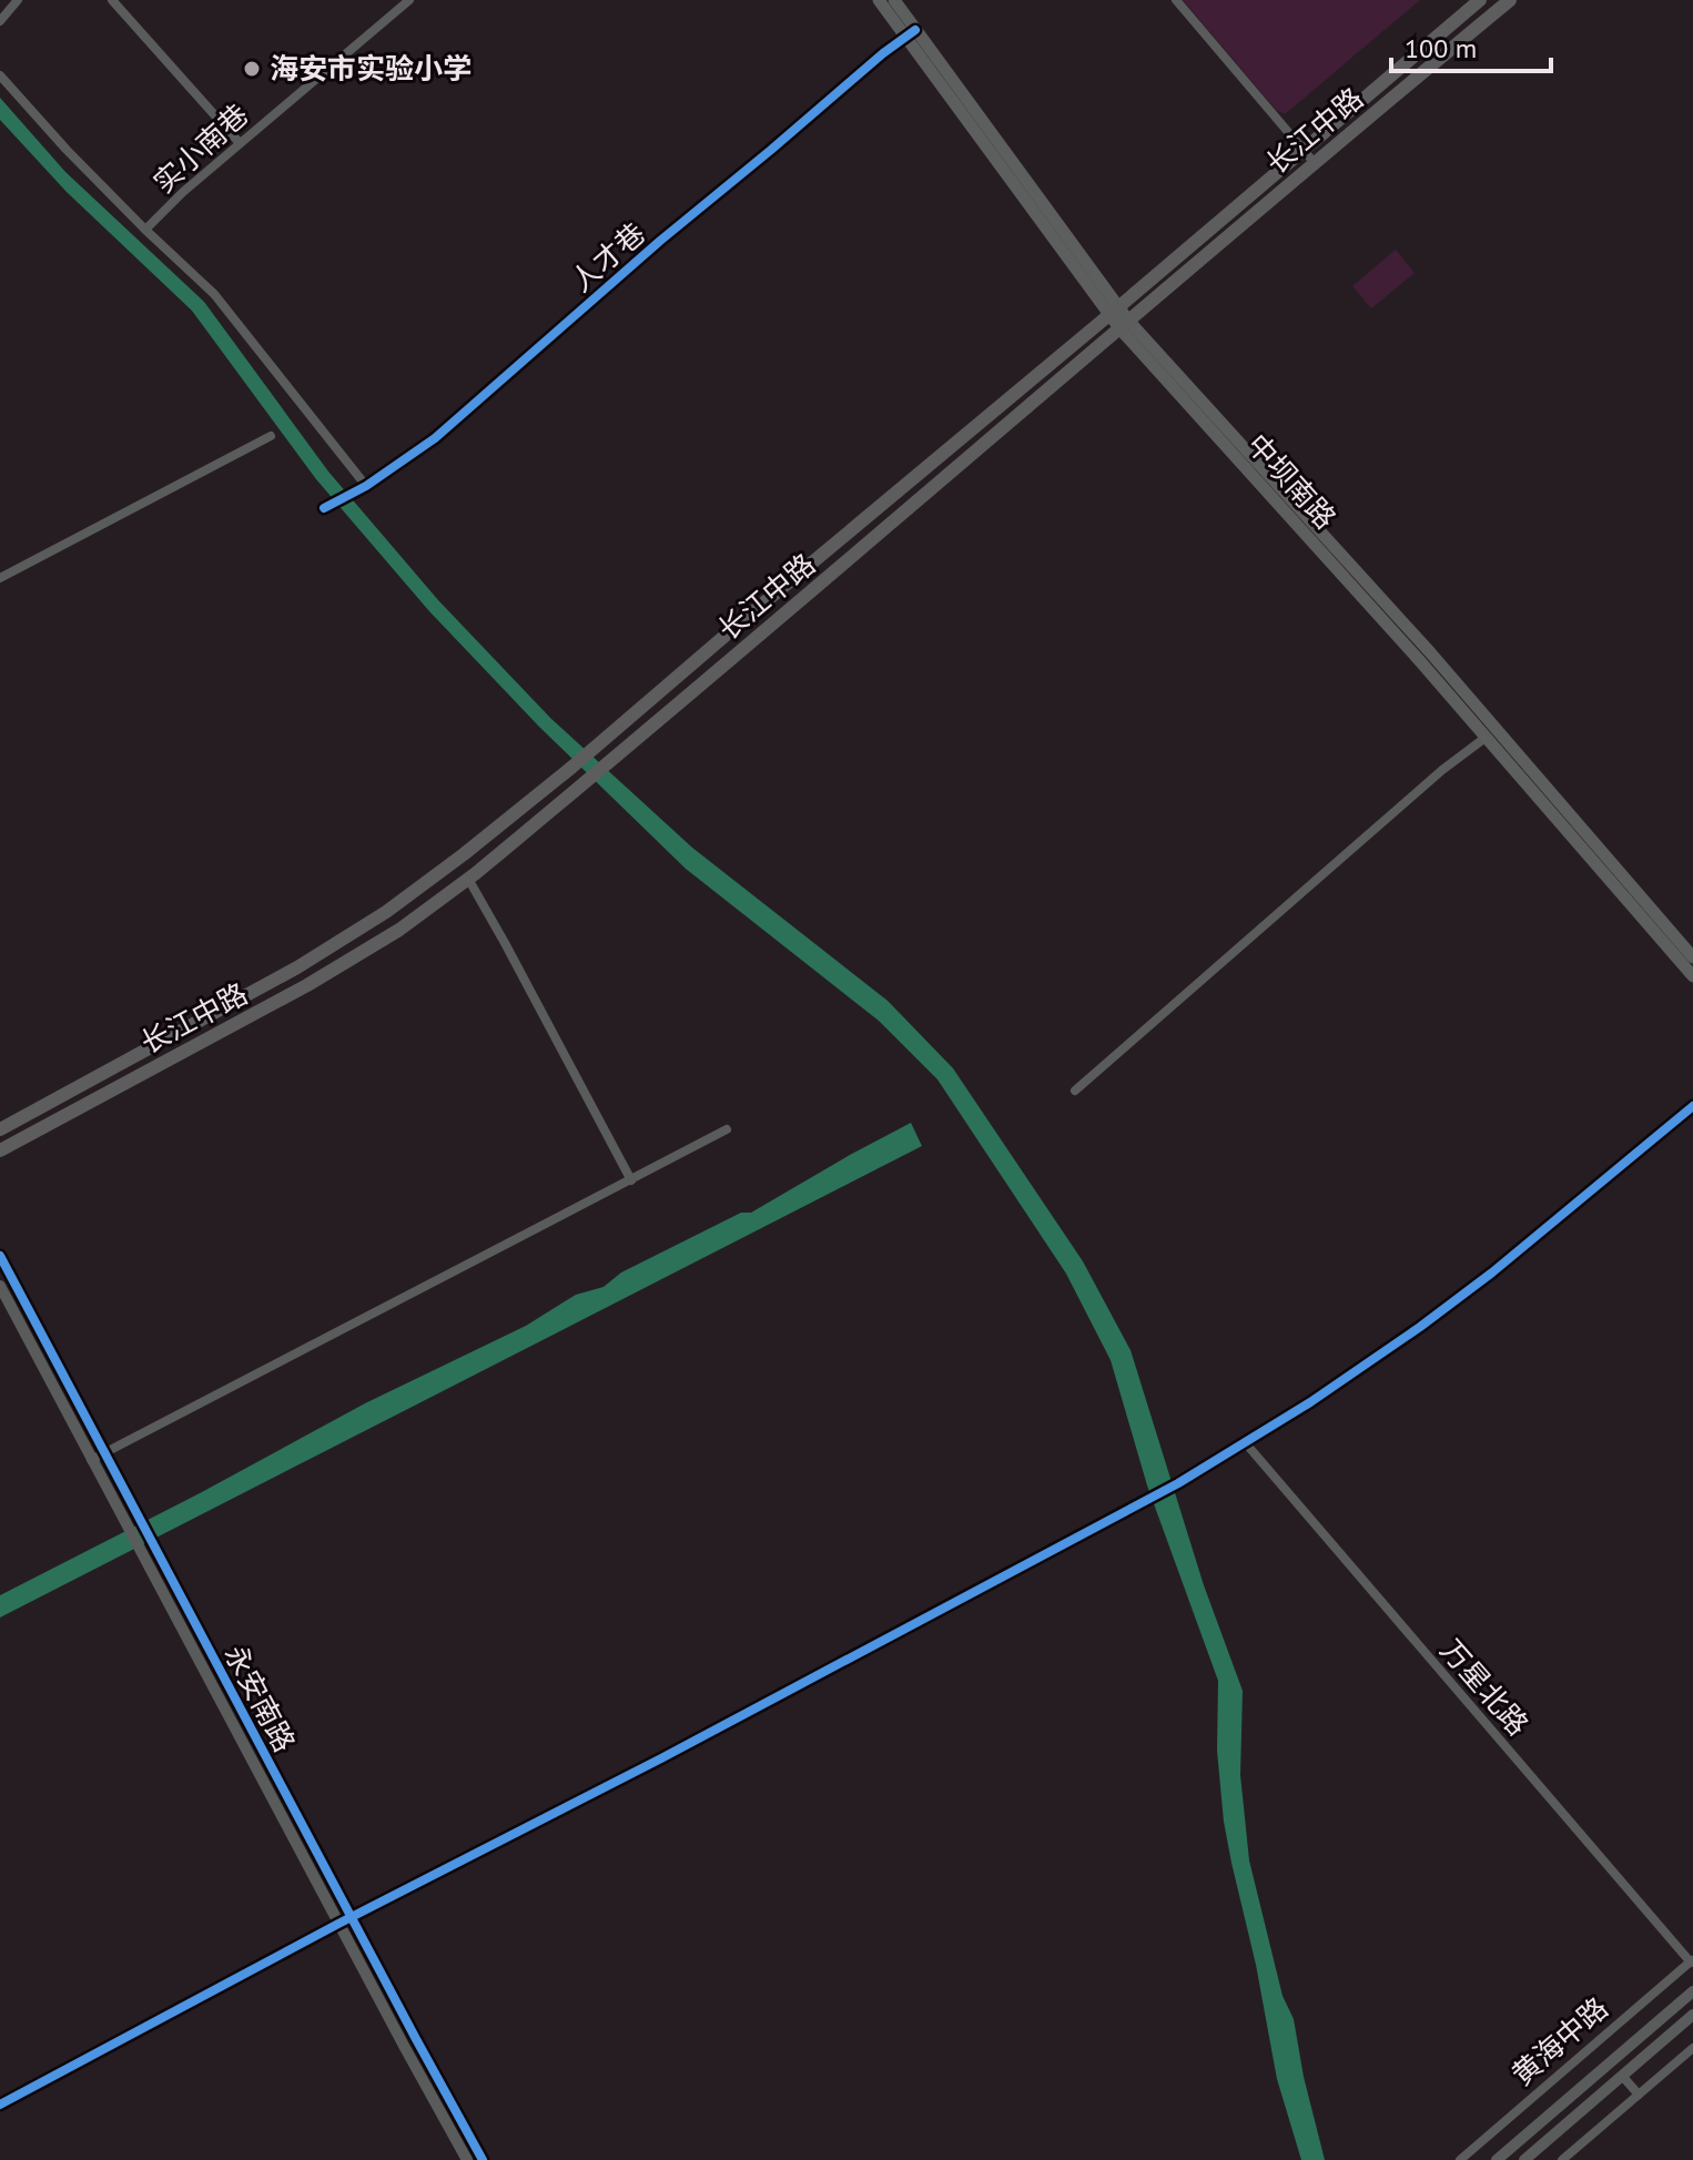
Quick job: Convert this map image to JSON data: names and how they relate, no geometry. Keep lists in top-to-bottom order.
{
  "streets": {
    "main road": ["长江中路", "中坝南路"],
    "street": [
      "实小南巷",
      "人才巷",
      "万星北路",
      "永安南路",
      "黄海中路"
    ]
  },
  "crossings": [
    ["长江中路", "中坝南路"],
    ["人才巷", "中坝南路"],
    ["万星北路", "黄海中路"]
  ],
  "places": ["海安市实验小学"],
  "scale_bar": "100 m"
}
